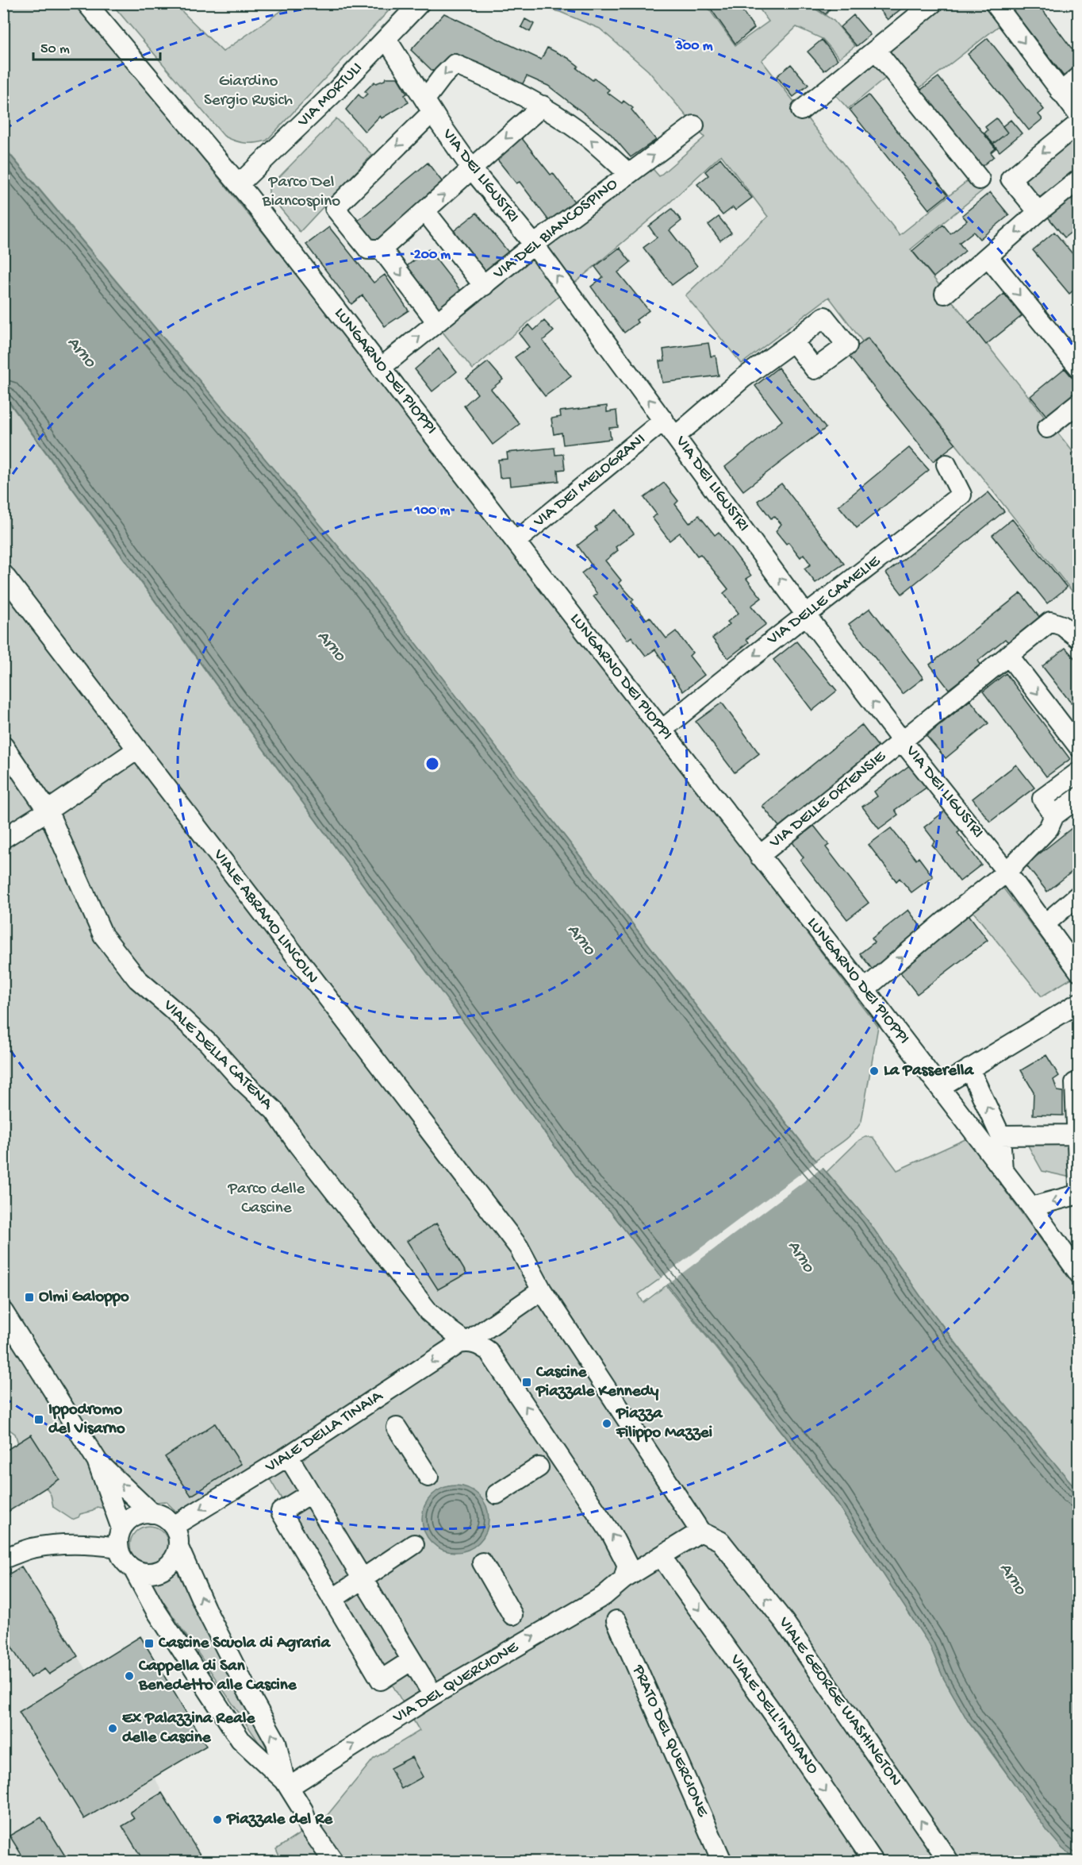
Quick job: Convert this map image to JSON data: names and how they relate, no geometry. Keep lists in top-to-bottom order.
{
  "streets": {
    "street": [
      "VIA MORTULI",
      "VIA DEI LIGUSTRI",
      "VIA DEL BIANCOSPINO",
      "LUNGARNO DEI PIOPPI",
      "VIA DEI MELOGRANI",
      "VIA DELLE CAMELIE",
      "VIA DELLE ORTENSIE",
      "VIALE ABRAMO LINCOLN",
      "VIALE DELLA CATENA",
      "VIALE DELLA TINAIA",
      "VIA DEL QUERCIONE",
      "VIALE GEORGE WASHINGTON",
      "VIALE DELL'INDIANO",
      "PRATO DEL QUERCIONE"
    ]
  },
  "crossings": [
    ["VIA MORTULI", "VIA DEI LIGUSTRI"],
    ["VIA MORTULI", "LUNGARNO DEI PIOPPI"],
    ["VIA DEI LIGUSTRI", "VIA DEL BIANCOSPINO"],
    ["VIA DEI LIGUSTRI", "VIA DEI MELOGRANI"],
    ["VIA DEI LIGUSTRI", "VIA DELLE CAMELIE"],
    ["VIA DEI LIGUSTRI", "VIA DELLE ORTENSIE"],
    ["VIA DEL BIANCOSPINO", "LUNGARNO DEI PIOPPI"],
    ["LUNGARNO DEI PIOPPI", "VIA DEI MELOGRANI"],
    ["LUNGARNO DEI PIOPPI", "VIA DELLE CAMELIE"],
    ["LUNGARNO DEI PIOPPI", "VIA DELLE ORTENSIE"],
    ["VIALE ABRAMO LINCOLN", "VIALE GEORGE WASHINGTON"],
    ["VIALE DELLA CATENA", "VIALE DELLA TINAIA"],
    ["VIALE DELLA CATENA", "VIA DEL QUERCIONE"]
  ],
  "one_way": [
    "VIA DEI LIGUSTRI",
    "VIA DELLE CAMELIE",
    "VIALE DELLA TINAIA",
    "VIALE GEORGE WASHINGTON",
    "VIALE DELL'INDIANO"
  ],
  "water": ["Arno"],
  "parks": ["Giardino Sergio Rusich", "Parco Del Biancospino", "Parco delle Cascine"],
  "places": {
    "other": [
      "La Passerella",
      "Piazza Filippo Mazzei",
      "Cappella di San Benedetto alle Cascine",
      "Ex Palazzina Reale delle Cascine",
      "Piazzale del Re"
    ],
    "transit": [
      "Olmi Galoppo",
      "Cascine Piazzale Kennedy",
      "Ippodromo del Visarno",
      "Cascine Scuola di Agraria"
    ]
  },
  "scale_bar": "50 m",
  "rings": ["300 m", "200 m", "100 m"]
}
